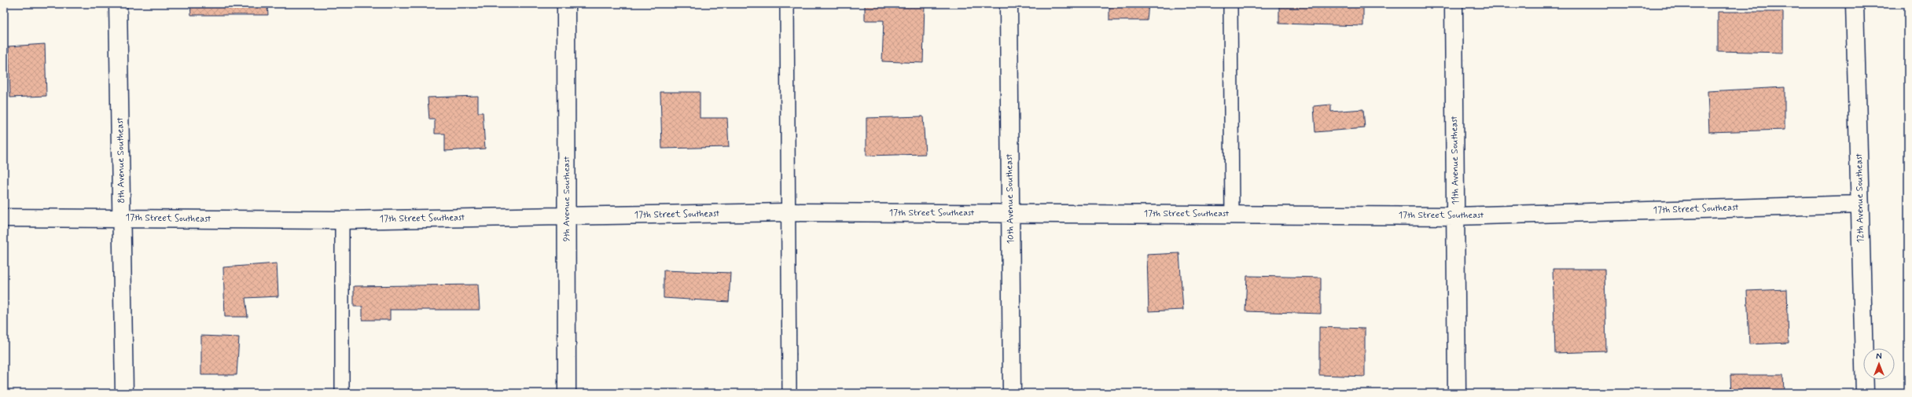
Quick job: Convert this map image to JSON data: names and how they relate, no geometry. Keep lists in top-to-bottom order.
{
  "streets": {
    "street": [
      "8th Avenue Southeast",
      "11th Avenue Southeast",
      "12th Avenue Southeast",
      "9th Avenue Southeast",
      "10th Avenue Southeast",
      "17th Street Southeast"
    ]
  },
  "crossings": [
    ["8th Avenue Southeast", "17th Street Southeast"],
    ["11th Avenue Southeast", "17th Street Southeast"],
    ["12th Avenue Southeast", "17th Street Southeast"],
    ["9th Avenue Southeast", "17th Street Southeast"],
    ["10th Avenue Southeast", "17th Street Southeast"]
  ],
  "north": "top"
}
